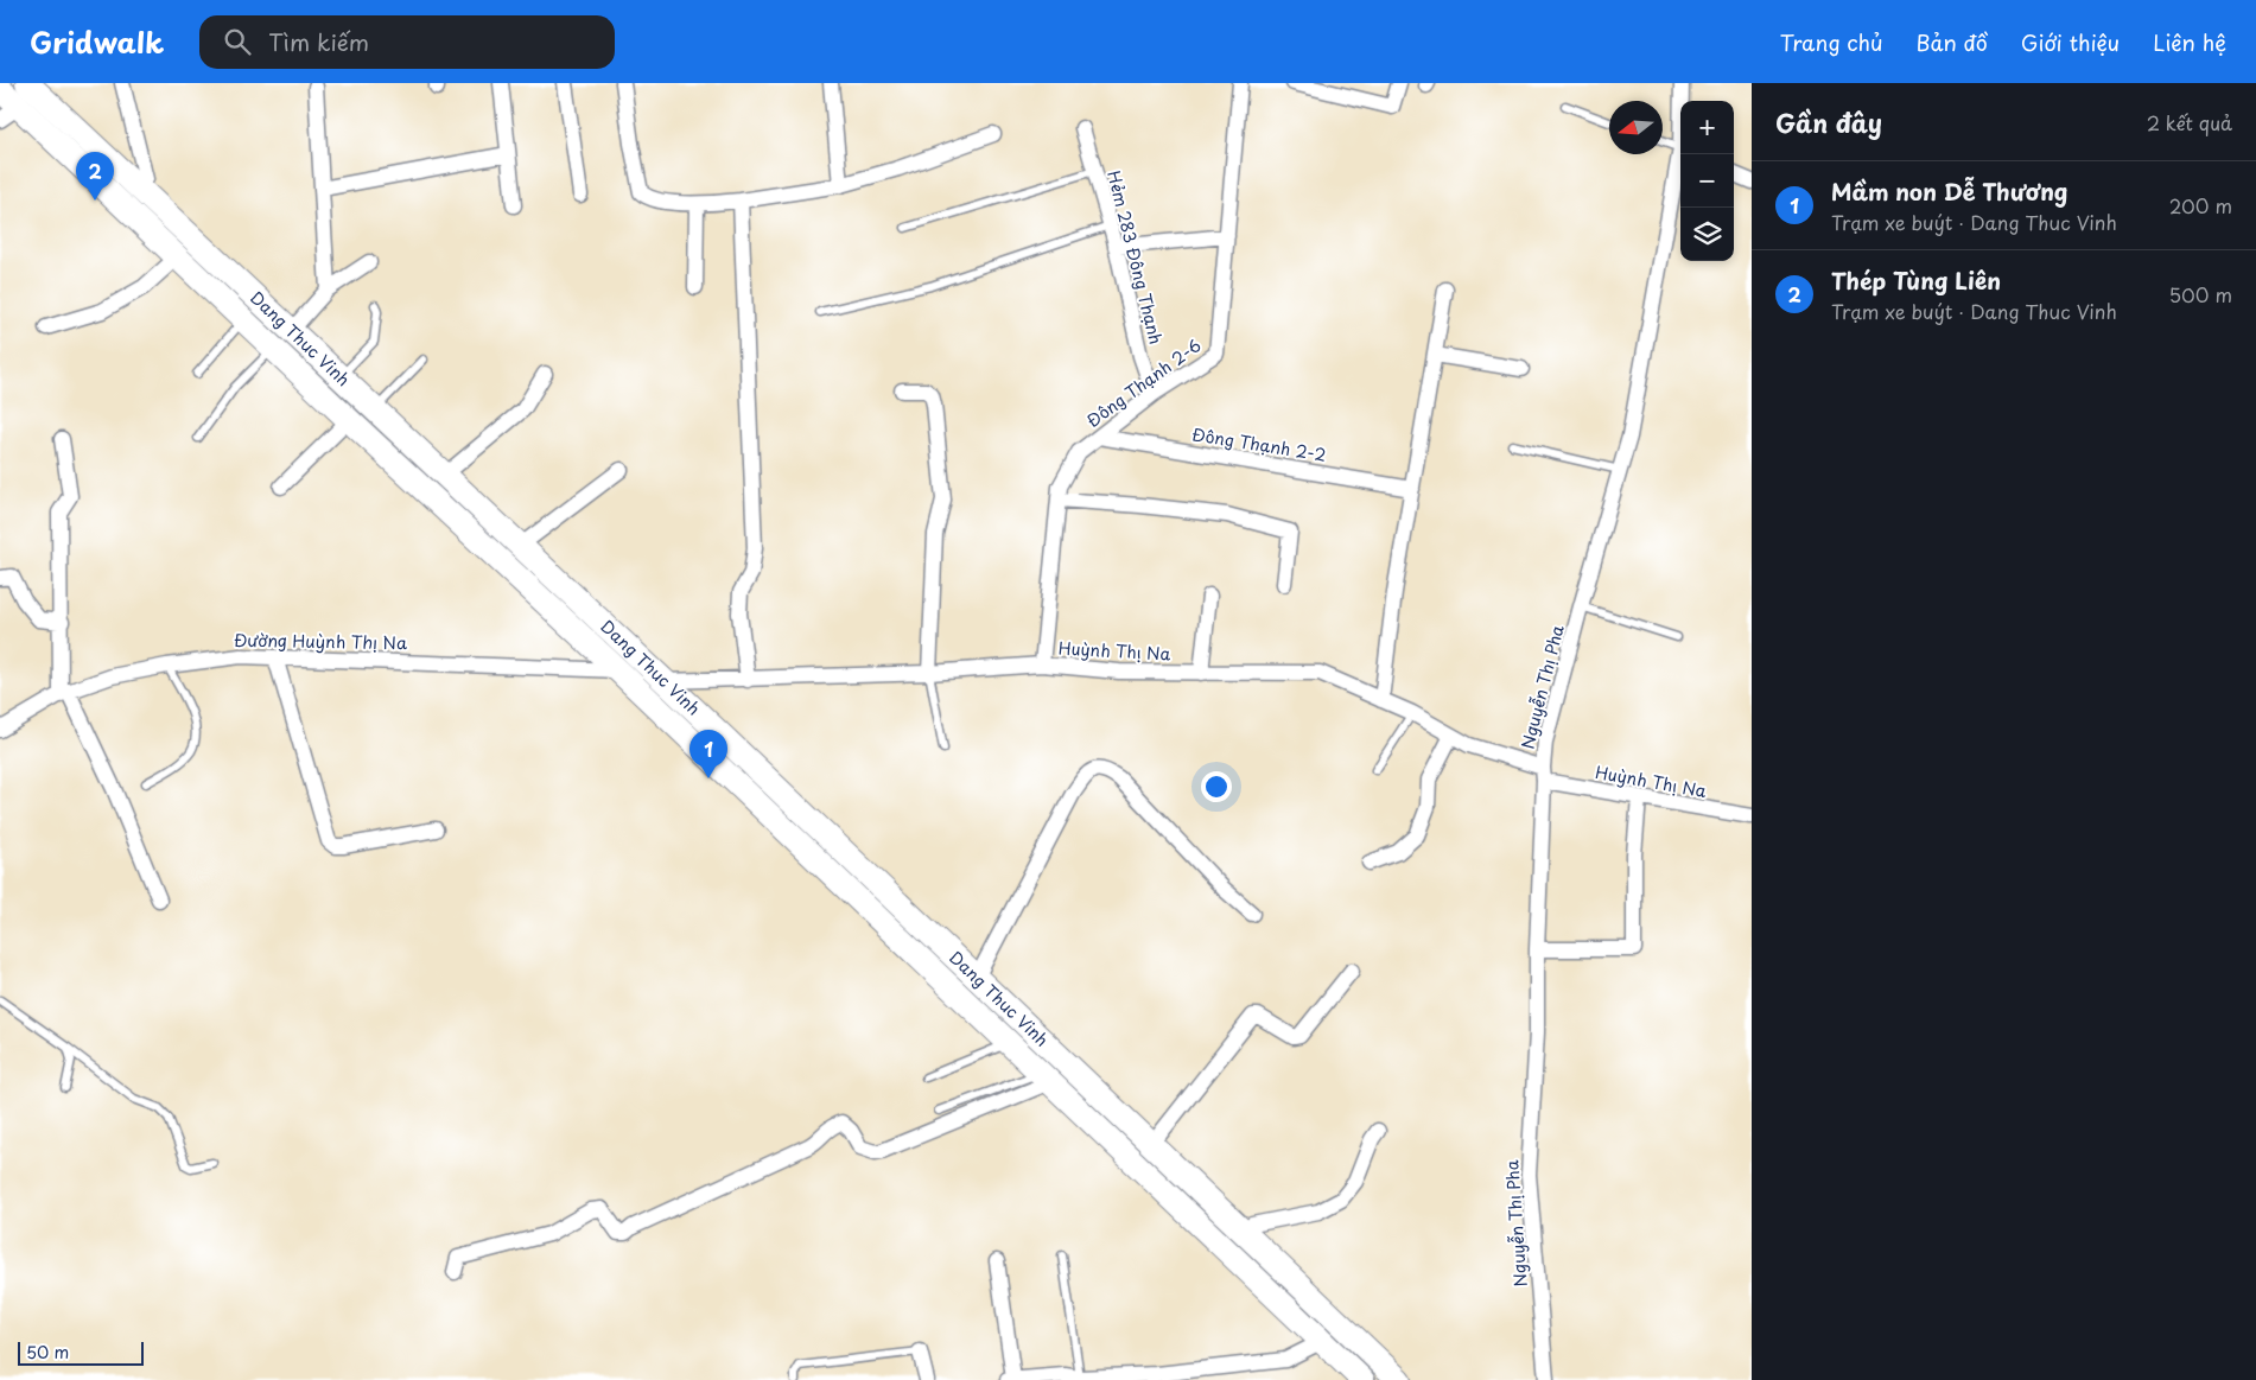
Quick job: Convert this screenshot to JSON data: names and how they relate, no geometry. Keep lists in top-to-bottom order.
{
  "streets": {
    "main road": ["Dang Thuc Vinh"],
    "street": [
      "Hẻm 283 Đông Thạnh",
      "Đông Thạnh 2-6",
      "Đông Thạnh 2-2",
      "Đường Huỳnh Thị Na",
      "Huỳnh Thị Na",
      "Nguyễn Thị Pha"
    ]
  },
  "crossings": [
    ["Hẻm 283 Đông Thạnh", "Đông Thạnh 2-6"],
    ["Dang Thuc Vinh", "Đường Huỳnh Thị Na"],
    ["Dang Thuc Vinh", "Huỳnh Thị Na"],
    ["Đông Thạnh 2-6", "Đông Thạnh 2-2"],
    ["Đông Thạnh 2-6", "Huỳnh Thị Na"],
    ["Huỳnh Thị Na", "Nguyễn Thị Pha"]
  ],
  "scale_bar": "50 m",
  "north": "left",
  "page": {
    "header": "Gridwalk",
    "search": "Tìm kiếm",
    "nav": [
      "Trang chủ",
      "Bản đồ",
      "Giới thiệu",
      "Liên hệ"
    ],
    "heading": ["Gần đây", "2 kết quả"],
    "map_buttons": ["+", "−"],
    "pins": ["2", "1"],
    "list": [
      {
        "mark": "1",
        "name": "Mầm non Dễ Thương",
        "note": "Trạm xe buýt · Dang Thuc Vinh",
        "value": "200 m"
      },
      {
        "mark": "2",
        "name": "Thép Tùng Liên",
        "note": "Trạm xe buýt · Dang Thuc Vinh",
        "value": "500 m"
      }
    ],
    "scale": "50 m"
  }
}
